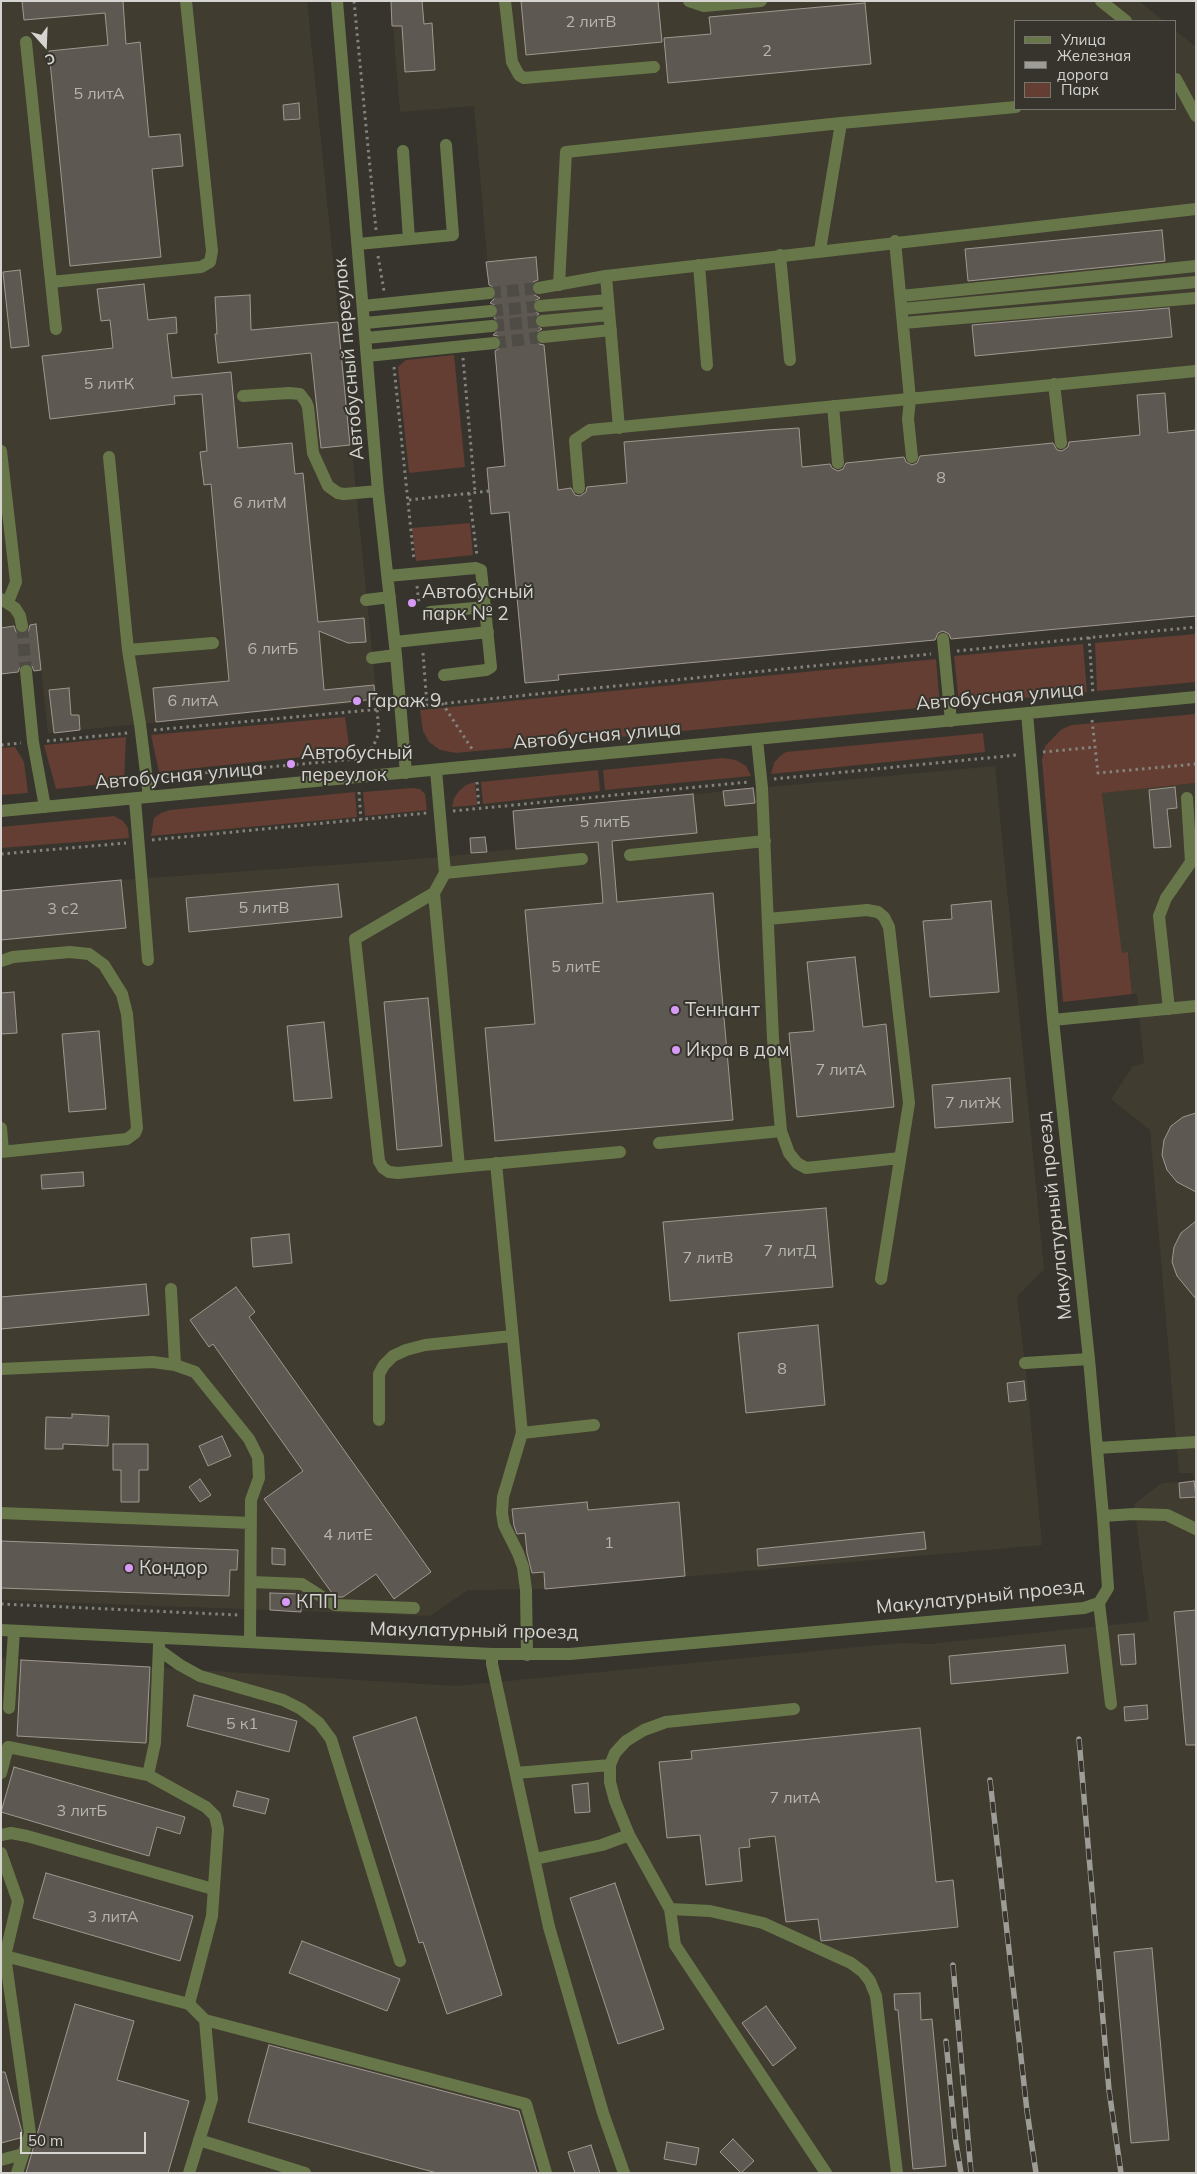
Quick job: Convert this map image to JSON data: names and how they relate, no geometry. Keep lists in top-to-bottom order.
{
  "streets": {
    "street": ["Автобусный переулок", "Автобусная улица", "Макулатурный проезд"]
  },
  "crossings": [
    ["Автобусный переулок", "Автобусная улица"],
    ["Автобусная улица", "Макулатурный проезд"]
  ],
  "places": [
    "Автобусный парк № 2",
    "Гараж 9",
    "Автобусный переулок",
    "Теннант",
    "Икра в дом",
    "Кондор",
    "КПП"
  ],
  "house_numbers": [
    "2 литВ",
    "2",
    "5 литА",
    "5 литК",
    "8",
    "6 литМ",
    "6 литБ",
    "6 литА",
    "5 литБ",
    "5 литВ",
    "3 с2",
    "5 литЕ",
    "7 литА",
    "7 литЖ",
    "7 литД",
    "7 литВ",
    "8",
    "4 литЕ",
    "1",
    "5 к1",
    "7 литА",
    "3 литБ",
    "3 литА"
  ],
  "legend": ["Улица", "Железная дорога", "Парк"],
  "scale_bar": "50 m",
  "north": "bottom"
}
